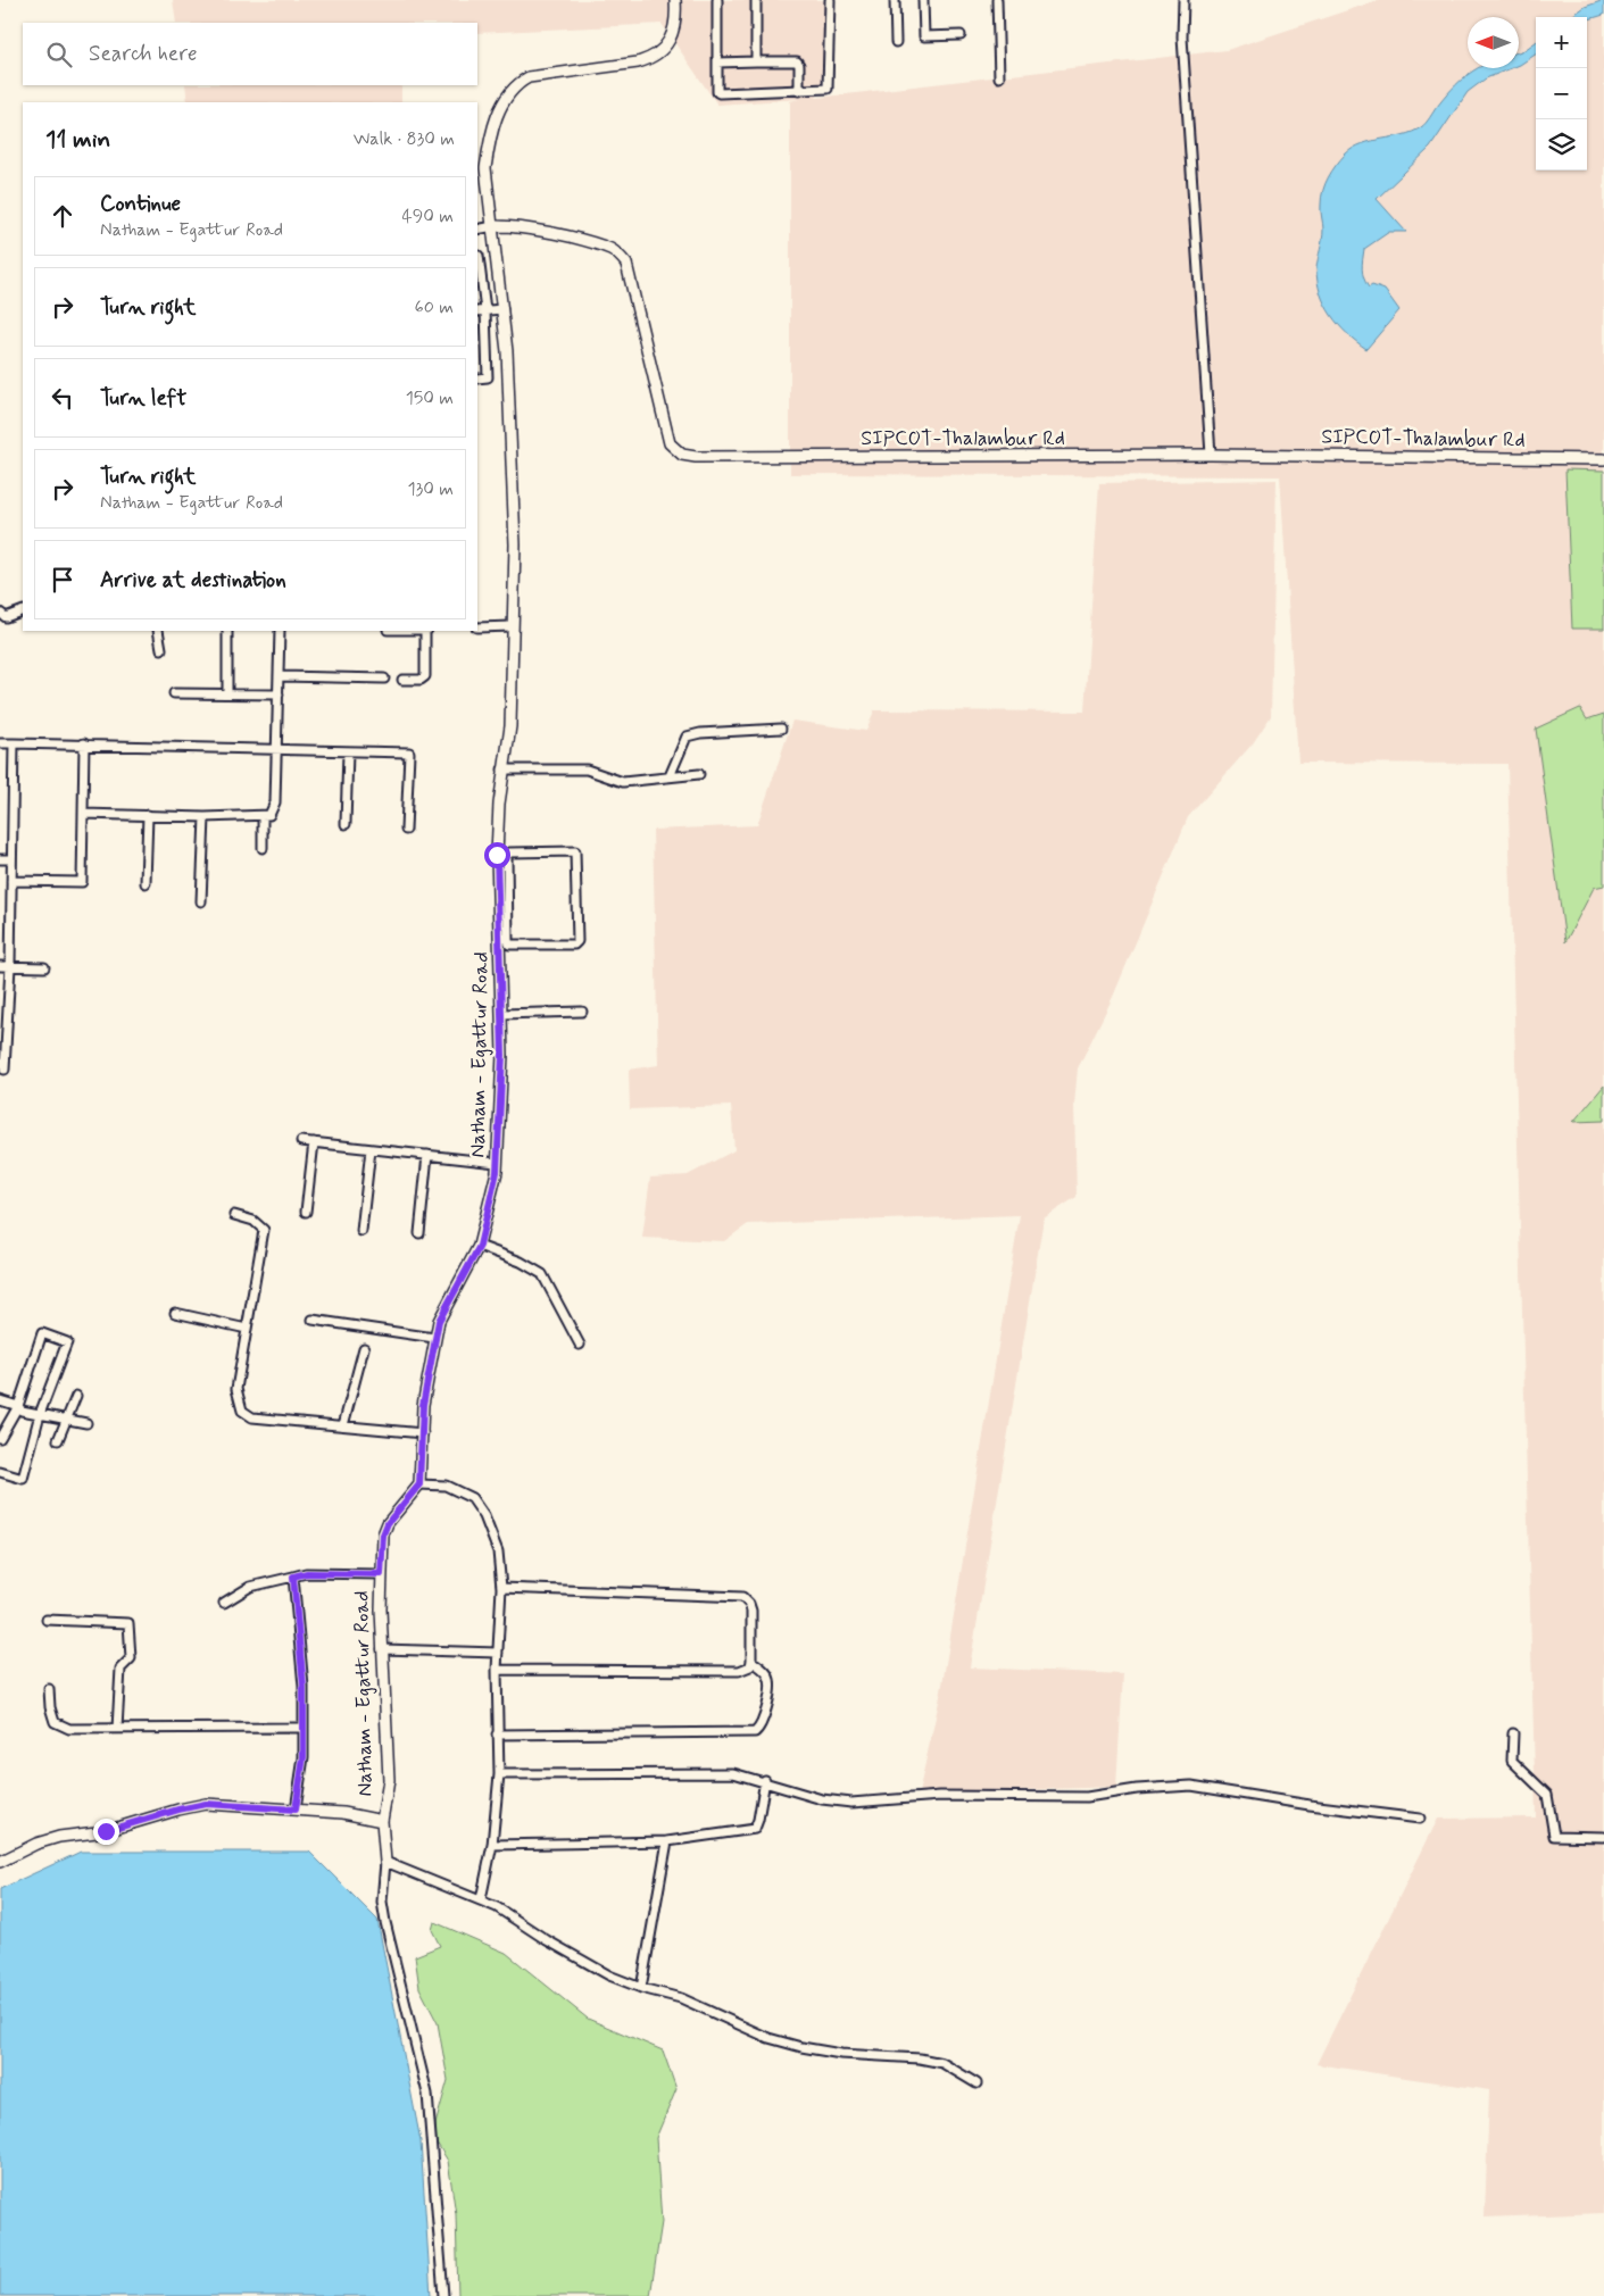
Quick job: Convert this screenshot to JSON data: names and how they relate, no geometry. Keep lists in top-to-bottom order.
{
  "streets": {
    "street": ["SIPCOT-Thalambur Rd", "Natham - Egattur Road"]
  },
  "crossings": [
    ["SIPCOT-Thalambur Rd", "Natham - Egattur Road"]
  ],
  "north": "left",
  "page": {
    "map_buttons": ["+", "−"],
    "search": "Search here",
    "heading": ["11 min", "Walk · 830 m"],
    "list": [
      ["Continue", "Natham - Egattur Road", "490 m"],
      ["Turn right", "60 m"],
      ["Turn left", "150 m"],
      ["Turn right", "Natham - Egattur Road", "130 m"],
      "Arrive at destination"
    ]
  }
}
